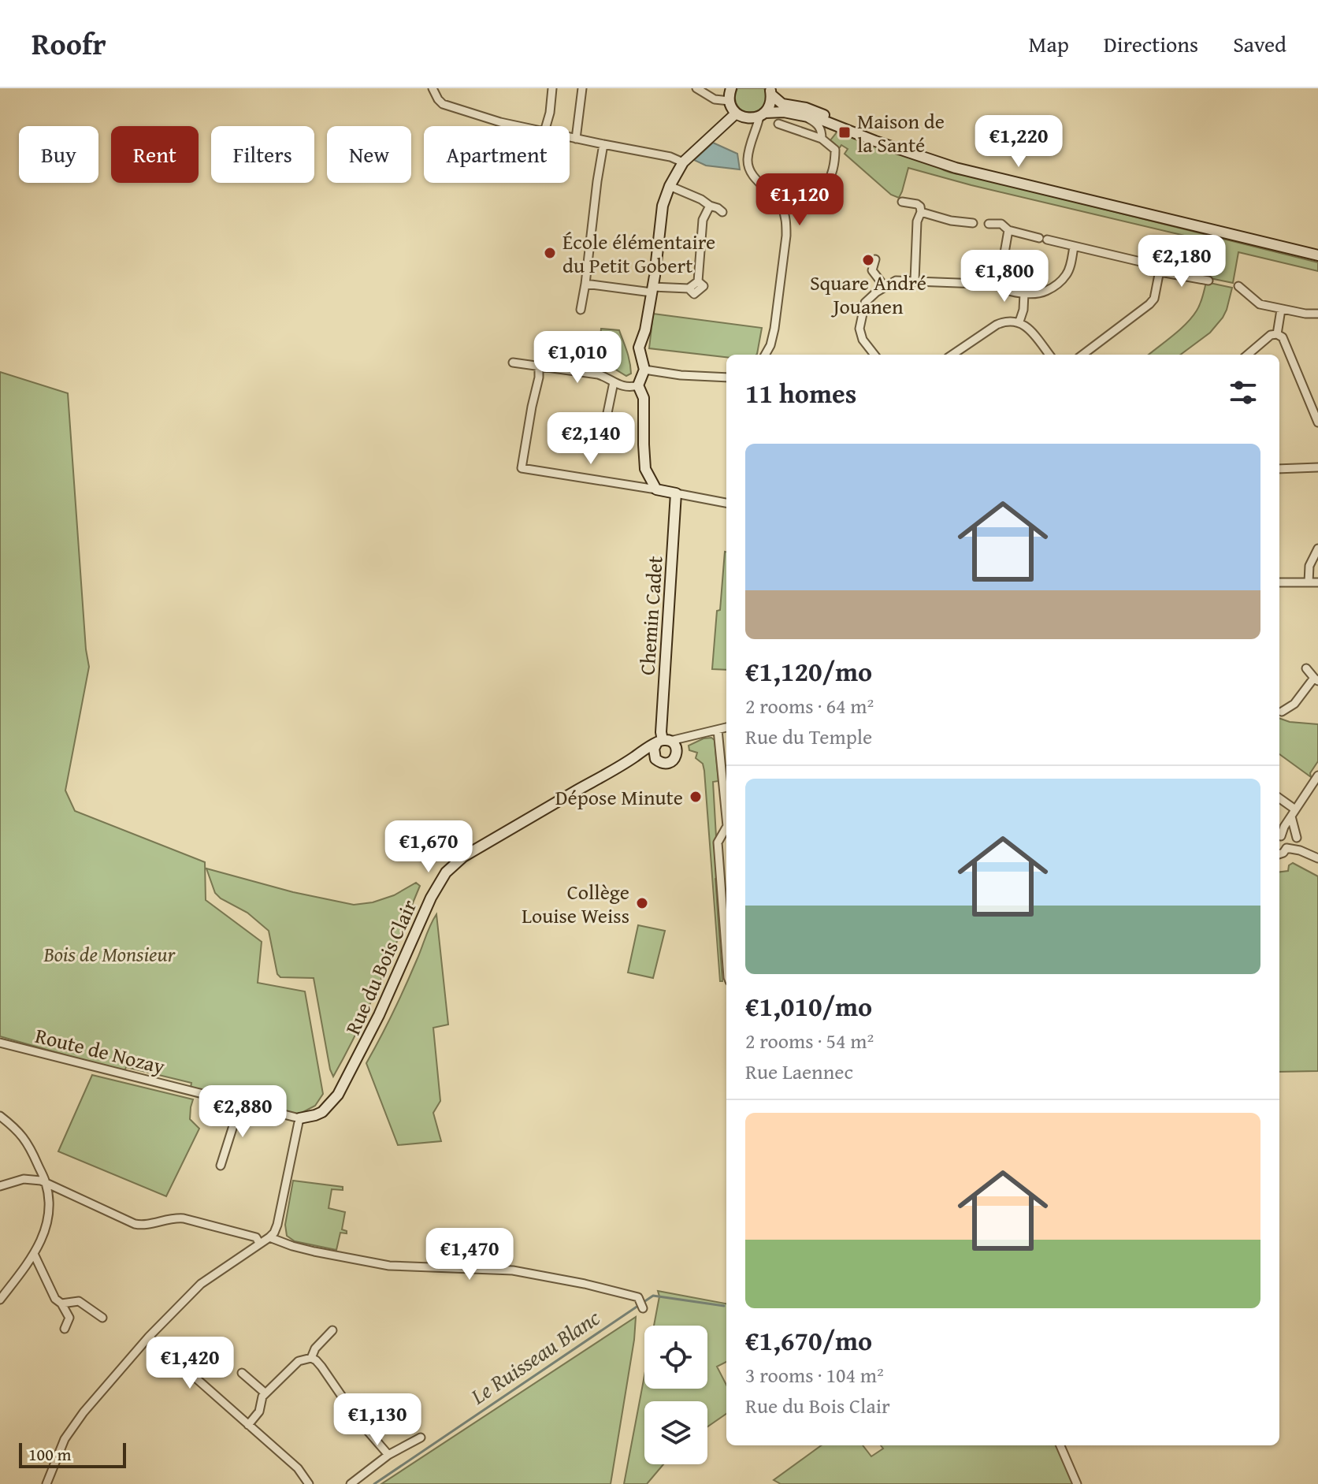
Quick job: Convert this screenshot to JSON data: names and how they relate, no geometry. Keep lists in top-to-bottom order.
{
  "streets": {
    "street": ["Chemin Cadet", "Rue du Bois Clair", "Route de Nozay"]
  },
  "crossings": [
    ["Chemin Cadet", "Rue du Bois Clair"],
    ["Rue du Bois Clair", "Route de Nozay"]
  ],
  "water": ["Le Ruisseau Blanc"],
  "parks": ["Bois de Monsieur"],
  "places": {
    "transit": ["Maison de la Santé"],
    "other": [
      "École élémentaire du Petit Gobert",
      "Square André Jouanen",
      "Dépose Minute",
      "Collège Louise Weiss"
    ]
  },
  "scale_bar": "100 m",
  "page": {
    "header": "Roofr",
    "nav": ["Map", "Directions", "Saved"],
    "price": [
      "€1,220",
      "€1,120",
      "€2,180",
      "€1,800",
      "€1,010",
      "€2,140",
      "€1,670",
      "€2,880",
      "€1,470",
      "€1,420",
      "€1,130"
    ],
    "chip": [
      "Buy",
      "Rent",
      "Filters",
      "New",
      "Apartment"
    ],
    "heading": "11 homes",
    "list": [
      {
        "name": "€1,120/mo",
        "note": "2 rooms · 64 m² · Rue du Temple"
      },
      {
        "name": "€1,010/mo",
        "note": "2 rooms · 54 m² · Rue Laennec"
      },
      {
        "name": "€1,670/mo",
        "note": "3 rooms · 104 m² · Rue du Bois Clair"
      }
    ],
    "scale": "100 m"
  }
}
